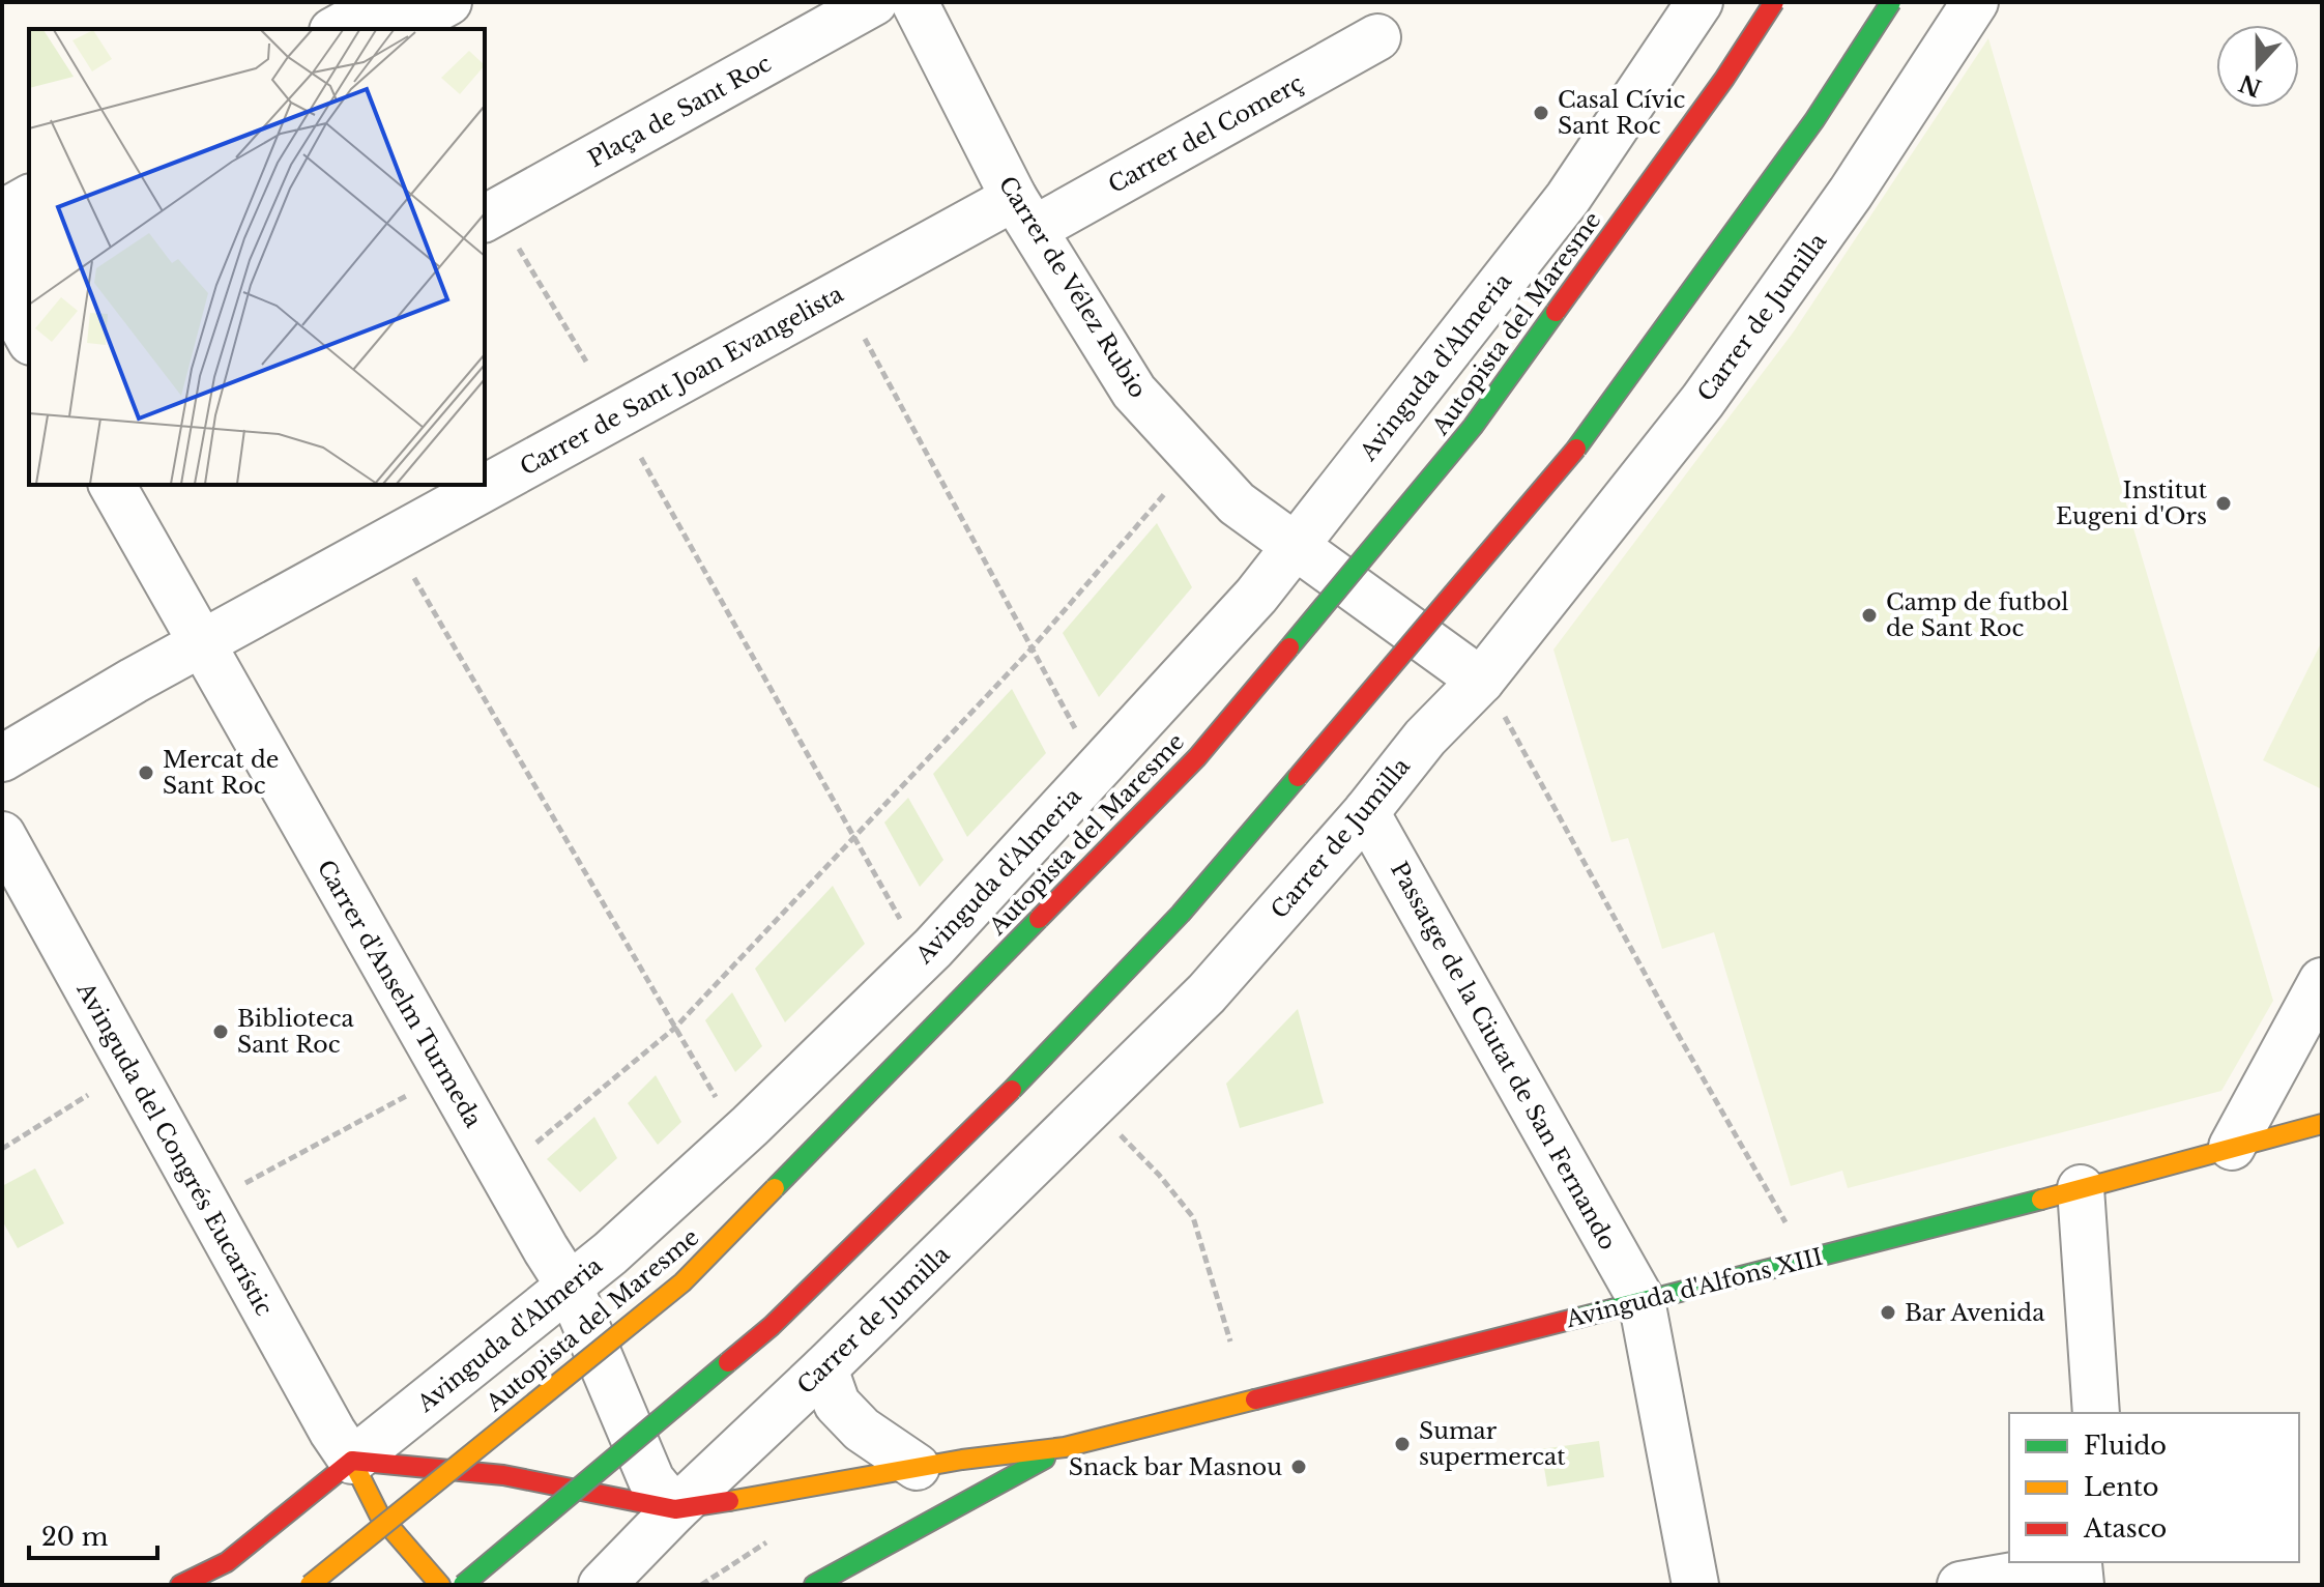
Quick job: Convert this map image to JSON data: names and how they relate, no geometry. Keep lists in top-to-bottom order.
{
  "streets": {
    "main road": ["Autopista del Maresme", "Avinguda d'Alfons XIII"],
    "street": [
      "Plaça de Sant Roc",
      "Carrer del Comerç",
      "Carrer de Vélez Rubio",
      "Carrer de Jumilla",
      "Avinguda d'Almeria",
      "Carrer de Sant Joan Evangelista",
      "Carrer d'Anselm Turmeda",
      "Passatge de la Ciutat de San Fernando",
      "Avinguda del Congrés Eucarístic"
    ]
  },
  "crossings": [
    ["Carrer del Comerç", "Carrer de Vélez Rubio"],
    ["Carrer del Comerç", "Carrer de Sant Joan Evangelista"],
    ["Carrer de Vélez Rubio", "Carrer de Jumilla"],
    ["Carrer de Vélez Rubio", "Avinguda d'Almeria"],
    ["Carrer de Vélez Rubio", "Carrer de Sant Joan Evangelista"],
    ["Carrer de Jumilla", "Carrer d'Anselm Turmeda"],
    ["Carrer de Jumilla", "Passatge de la Ciutat de San Fernando"],
    ["Carrer de Jumilla", "Avinguda d'Alfons XIII"],
    ["Avinguda d'Almeria", "Carrer d'Anselm Turmeda"],
    ["Avinguda d'Almeria", "Avinguda del Congrés Eucarístic"],
    ["Avinguda d'Almeria", "Avinguda d'Alfons XIII"],
    ["Carrer de Sant Joan Evangelista", "Carrer d'Anselm Turmeda"],
    ["Carrer d'Anselm Turmeda", "Avinguda d'Alfons XIII"],
    ["Passatge de la Ciutat de San Fernando", "Avinguda d'Alfons XIII"],
    ["Avinguda del Congrés Eucarístic", "Avinguda d'Alfons XIII"]
  ],
  "places": [
    "Casal Cívic Sant Roc",
    "Institut Eugeni d'Ors",
    "Camp de futbol de Sant Roc",
    "Mercat de Sant Roc",
    "Biblioteca Sant Roc",
    "Bar Avenida",
    "Sumar supermercat",
    "Snack bar Masnou"
  ],
  "legend": ["Fluido", "Lento", "Atasco"],
  "scale_bar": "20 m",
  "north": "bottom"
}
